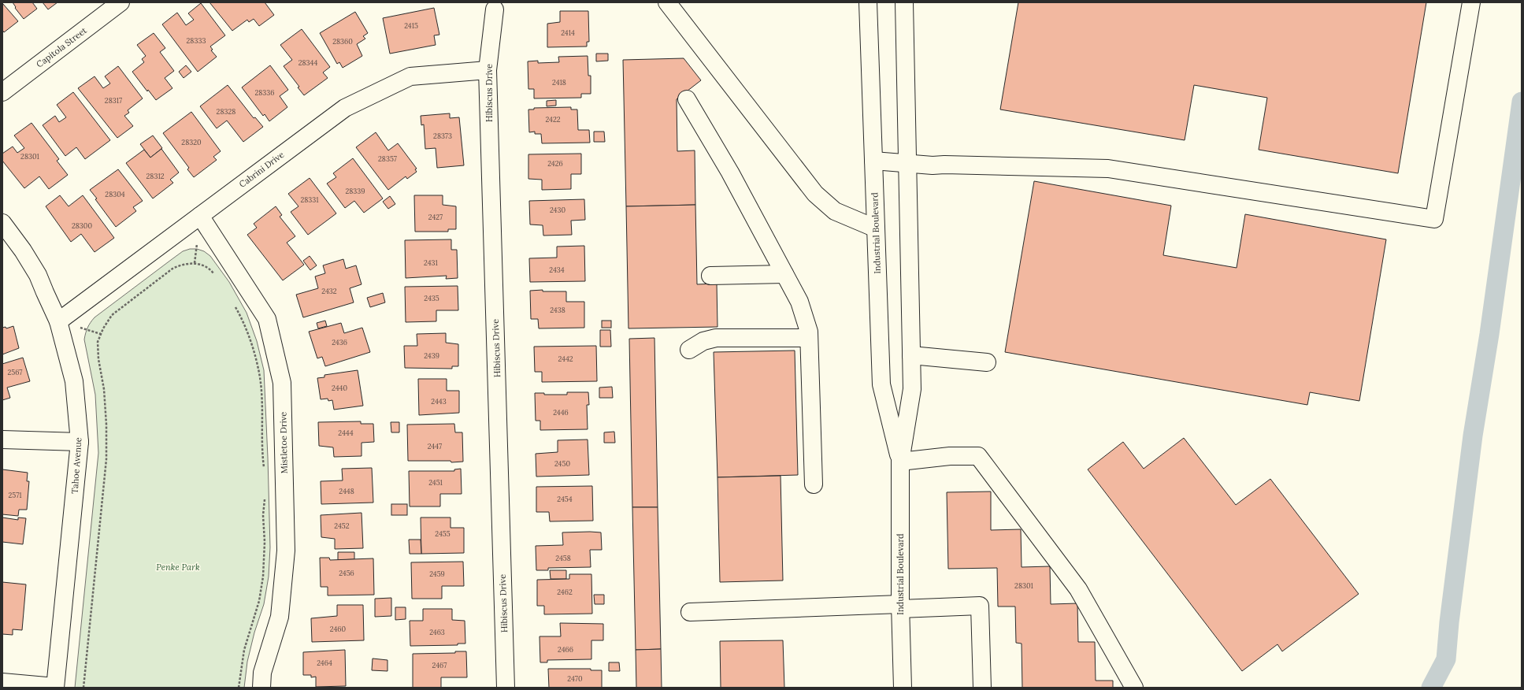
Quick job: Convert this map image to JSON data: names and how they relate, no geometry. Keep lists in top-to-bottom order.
{
  "streets": {
    "street": [
      "Capitola Street",
      "Hibiscus Drive",
      "Cabrini Drive",
      "Industrial Boulevard",
      "Mistletoe Drive",
      "Tahoe Avenue"
    ]
  },
  "crossings": [
    ["Hibiscus Drive", "Cabrini Drive"],
    ["Cabrini Drive", "Mistletoe Drive"],
    ["Cabrini Drive", "Tahoe Avenue"]
  ],
  "parks": ["Penke Park"],
  "house_numbers": [
    "2415",
    "2414",
    "28333",
    "28360",
    "28344",
    "2418",
    "28336",
    "28317",
    "28328",
    "2422",
    "28373",
    "28320",
    "28301",
    "28357",
    "2426",
    "28312",
    "28339",
    "28304",
    "28331",
    "2430",
    "2427",
    "28300",
    "2431",
    "2434",
    "2432",
    "2435",
    "2438",
    "2436",
    "2439",
    "2442",
    "2567",
    "2440",
    "2443",
    "2446",
    "2444",
    "2447",
    "2450",
    "2451",
    "2448",
    "2571",
    "2454",
    "2452",
    "2455",
    "2458",
    "2456",
    "2459",
    "28301",
    "2462",
    "2460",
    "2463",
    "2466",
    "2464",
    "2467",
    "2470"
  ]
}
